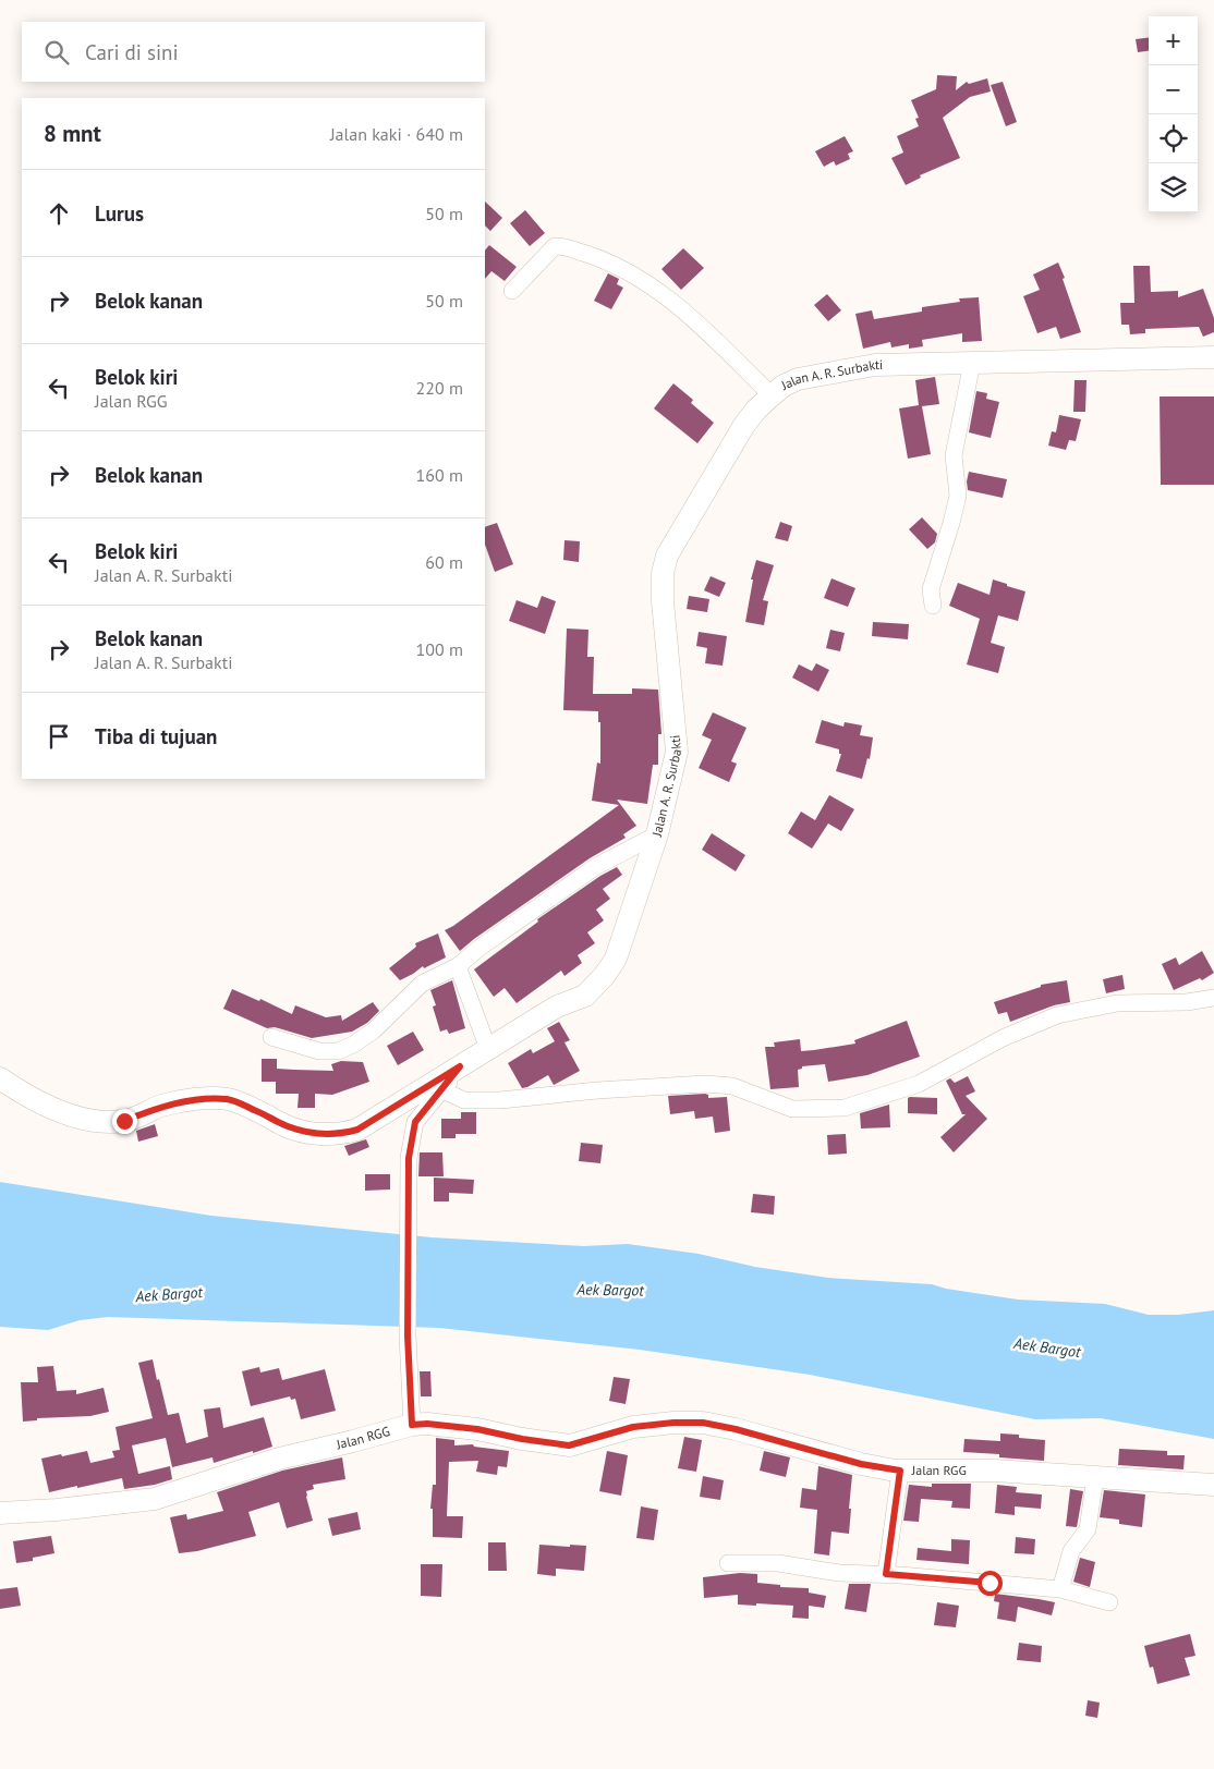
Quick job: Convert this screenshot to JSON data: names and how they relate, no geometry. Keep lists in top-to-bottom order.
{
  "streets": {
    "main road": ["Jalan A. R. Surbakti", "Jalan RGG"]
  },
  "water": ["Aek Bargot"],
  "page": {
    "map_buttons": ["+", "−"],
    "search": "Cari di sini",
    "heading": ["8 mnt", "Jalan kaki · 640 m"],
    "list": [
      ["Lurus", "50 m"],
      ["Belok kanan", "50 m"],
      ["Belok kiri", "Jalan RGG", "220 m"],
      ["Belok kanan", "160 m"],
      ["Belok kiri", "Jalan A. R. Surbakti", "60 m"],
      ["Belok kanan", "Jalan A. R. Surbakti", "100 m"],
      "Tiba di tujuan"
    ]
  }
}
